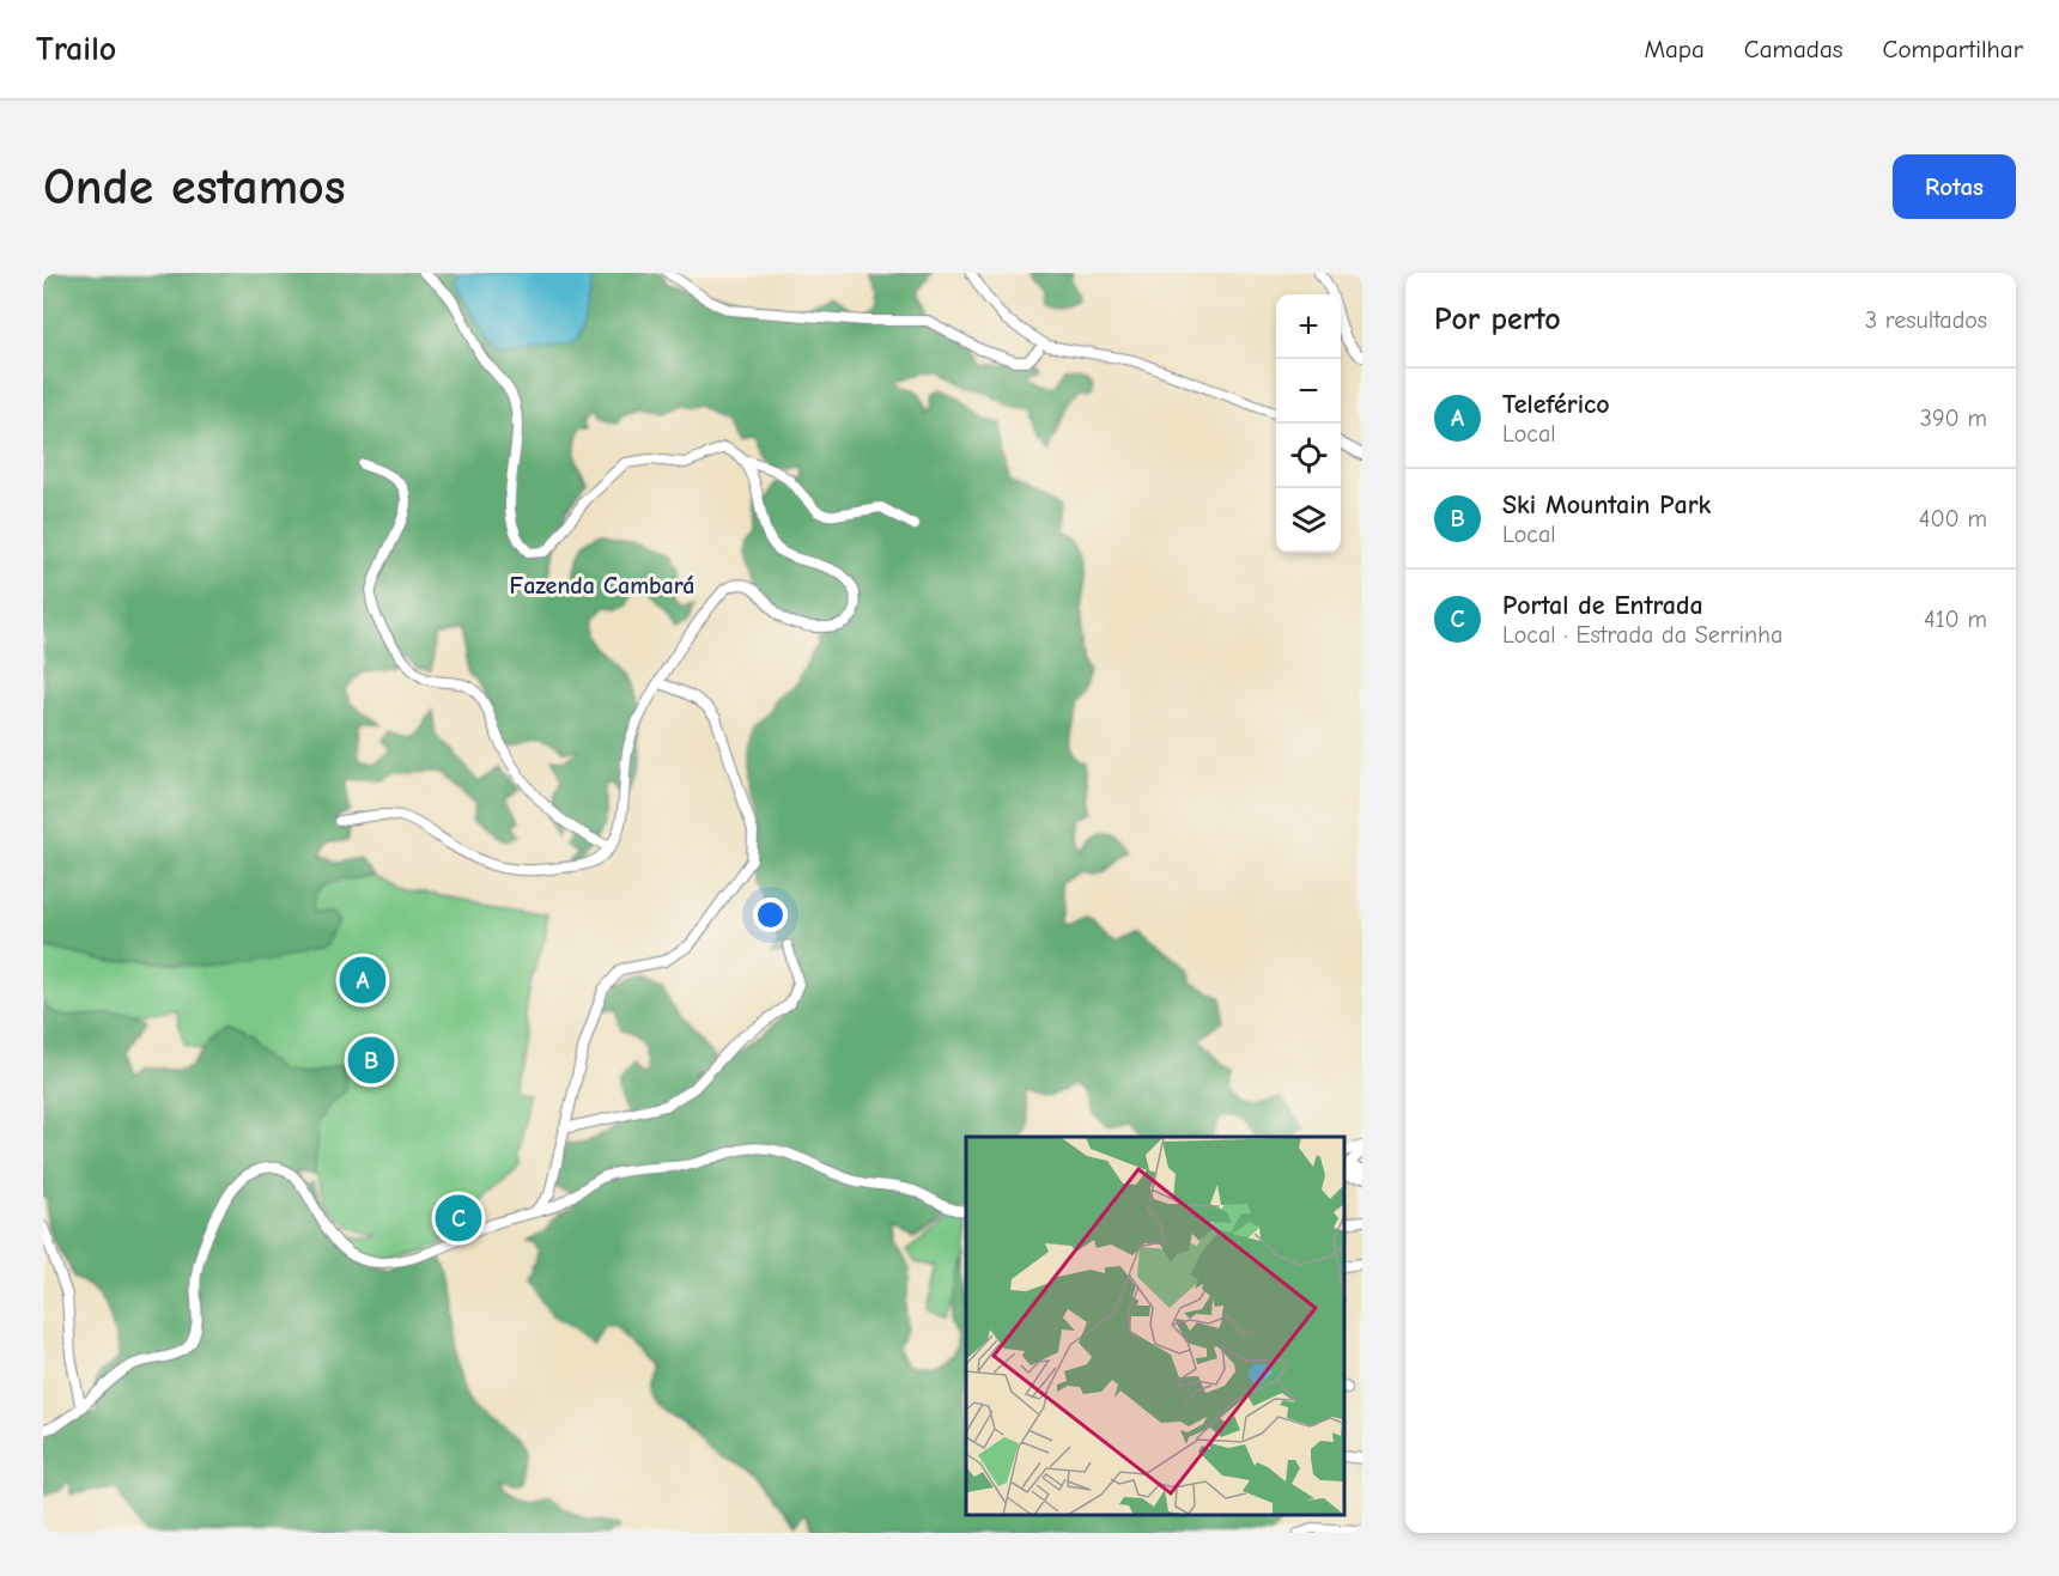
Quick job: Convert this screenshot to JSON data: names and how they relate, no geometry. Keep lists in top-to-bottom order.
{
  "districts": ["Fazenda Cambará"],
  "page": {
    "header": "Trailo",
    "nav": ["Mapa", "Camadas", "Compartilhar"],
    "buttons": "Rotas",
    "title": "Onde estamos",
    "heading": ["Por perto", "3 resultados"],
    "map_buttons": ["+", "−"],
    "list": [
      {
        "mark": "A",
        "name": "Teleférico",
        "note": "Local",
        "value": "390 m"
      },
      {
        "mark": "B",
        "name": "Ski Mountain Park",
        "note": "Local",
        "value": "400 m"
      },
      {
        "mark": "C",
        "name": "Portal de Entrada",
        "note": "Local · Estrada da Serrinha",
        "value": "410 m"
      }
    ],
    "pins": ["A", "B", "C"]
  }
}
